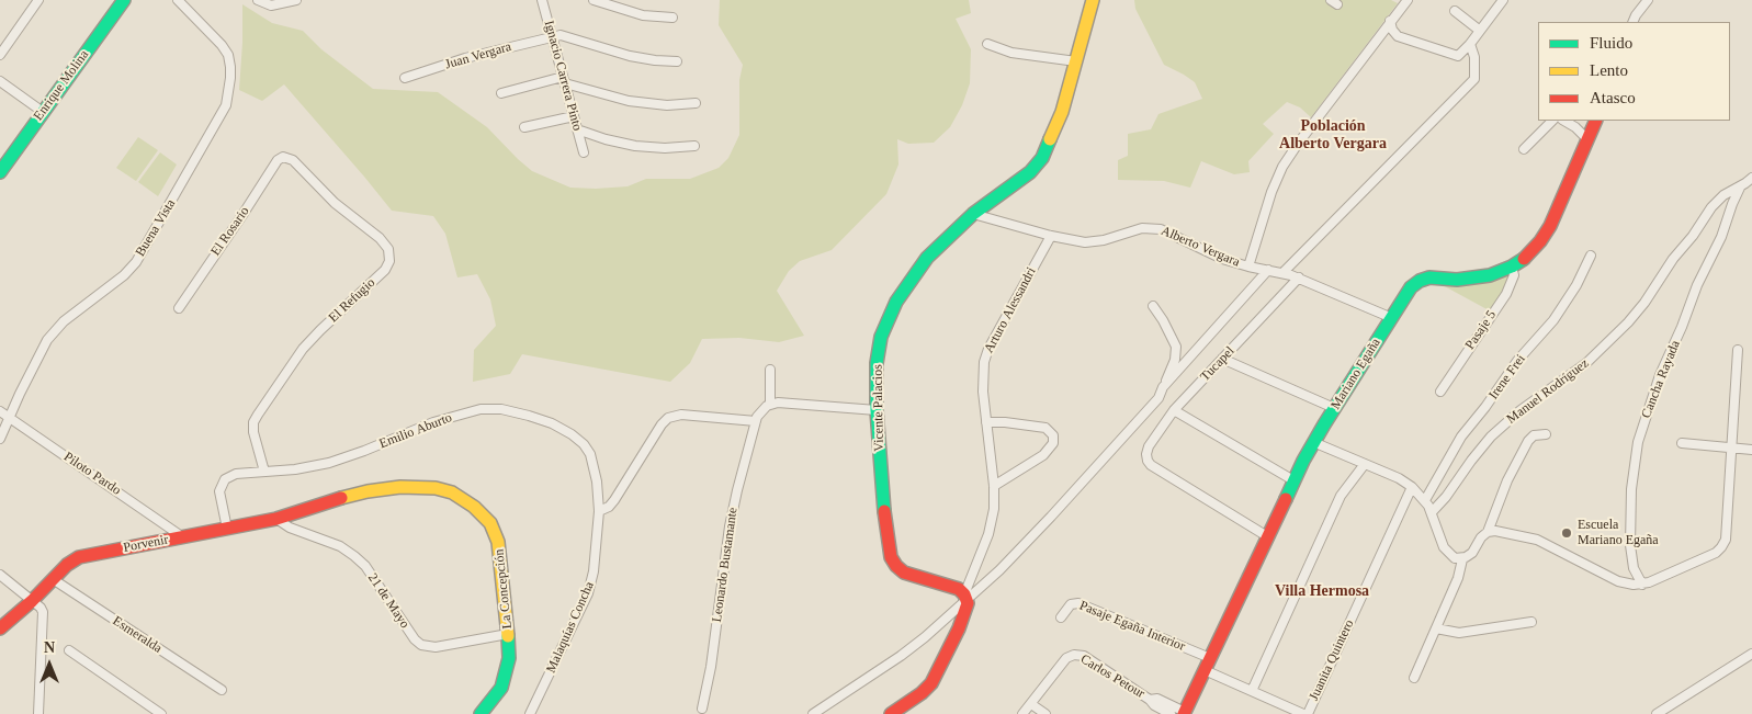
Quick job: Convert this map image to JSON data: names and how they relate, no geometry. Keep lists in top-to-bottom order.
{
  "streets": {
    "street": [
      "Juan Vergara",
      "Ignacio Carrera Pinto",
      "Enrique Molina",
      "Buena Vista",
      "El Rosario",
      "Alberto Vergara",
      "El Refugio",
      "Arturo Alessandri",
      "Pasaje 5",
      "Tucapel",
      "Mariano Egaña",
      "Irene Frei",
      "Cancha Rayada",
      "Manuel Rodríguez",
      "Vicente Palacios",
      "Emilio Aburto",
      "Piloto Pardo",
      "Porvenir",
      "Leonardo Bustamante",
      "La Concepción",
      "21 de Mayo",
      "Pasaje Egaña Interior",
      "Malaquías Concha",
      "Esmeralda",
      "Juanita Quintero",
      "Carlos Petour"
    ]
  },
  "crossings": [
    ["Juan Vergara", "Ignacio Carrera Pinto"],
    ["Buena Vista", "Piloto Pardo"],
    ["El Rosario", "El Refugio"],
    ["Alberto Vergara", "Arturo Alessandri"],
    ["Alberto Vergara", "Tucapel"],
    ["Alberto Vergara", "Mariano Egaña"],
    ["Alberto Vergara", "Vicente Palacios"],
    ["El Refugio", "Emilio Aburto"],
    ["Arturo Alessandri", "Tucapel"],
    ["Arturo Alessandri", "Vicente Palacios"],
    ["Pasaje 5", "Mariano Egaña"],
    ["Tucapel", "Mariano Egaña"],
    ["Tucapel", "Vicente Palacios"],
    ["Mariano Egaña", "Pasaje Egaña Interior"],
    ["Mariano Egaña", "Carlos Petour"],
    ["Cancha Rayada", "Manuel Rodríguez"],
    ["Emilio Aburto", "Porvenir"],
    ["Emilio Aburto", "Malaquías Concha"],
    ["Piloto Pardo", "Porvenir"],
    ["Porvenir", "La Concepción"],
    ["Porvenir", "21 de Mayo"],
    ["Porvenir", "Esmeralda"],
    ["La Concepción", "21 de Mayo"]
  ],
  "districts": ["Población Alberto Vergara", "Villa Hermosa"],
  "places": ["Escuela Mariano Egaña"],
  "legend": ["Fluido", "Lento", "Atasco"],
  "north": "top"
}
